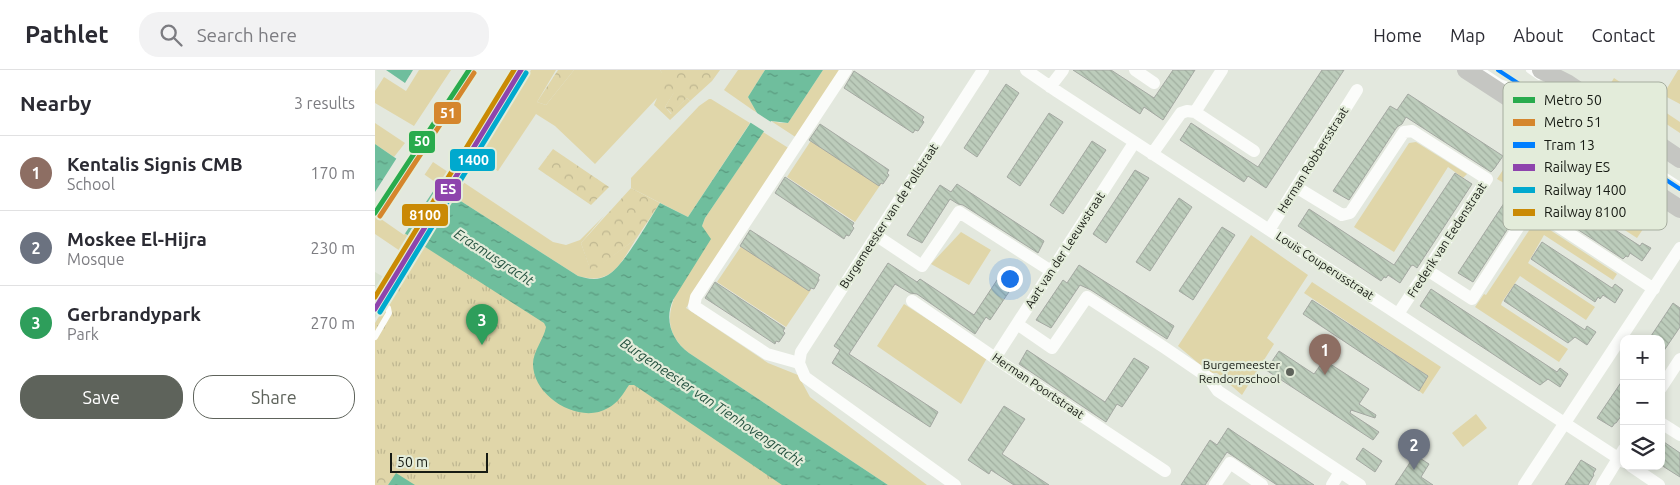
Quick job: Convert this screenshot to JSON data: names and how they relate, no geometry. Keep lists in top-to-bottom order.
{
  "streets": {
    "street": [
      "Herman Robbersstraat",
      "Burgemeester van de Pollstraat",
      "Frederik van Eedenstraat",
      "Aart van der Leeuwstraat",
      "Louis Couperusstraat",
      "Herman Poortstraat"
    ]
  },
  "crossings": [
    ["Herman Robbersstraat", "Frederik van Eedenstraat"],
    ["Herman Robbersstraat", "Louis Couperusstraat"],
    ["Frederik van Eedenstraat", "Louis Couperusstraat"],
    ["Aart van der Leeuwstraat", "Louis Couperusstraat"],
    ["Aart van der Leeuwstraat", "Herman Poortstraat"]
  ],
  "water": ["Erasmusgracht", "Burgemeester van Tienhovengracht"],
  "places": ["Burgemeester Rendorpschool"],
  "lines": [
    "metro line 50",
    "tram line 13",
    "rail line ES",
    "rail line 8100",
    "metro line 51",
    "rail line 1400"
  ],
  "legend": [
    "Metro 50",
    "Metro 51",
    "Tram 13",
    "Railway ES",
    "Railway 1400",
    "Railway 8100"
  ],
  "scale_bar": "50 m",
  "page": {
    "header": "Pathlet",
    "search": "Search here",
    "nav": [
      "Home",
      "Map",
      "About",
      "Contact"
    ],
    "heading": ["Nearby", "3 results"],
    "list": [
      {
        "mark": "1",
        "name": "Kentalis Signis CMB",
        "note": "School",
        "value": "170 m"
      },
      {
        "mark": "2",
        "name": "Moskee El-Hijra",
        "note": "Mosque",
        "value": "230 m"
      },
      {
        "mark": "3",
        "name": "Gerbrandypark",
        "note": "Park",
        "value": "270 m"
      }
    ],
    "pins": ["3", "1", "2"],
    "map_buttons": ["+", "−"],
    "buttons": ["Save", "Share"],
    "scale": "50 m"
  }
}
